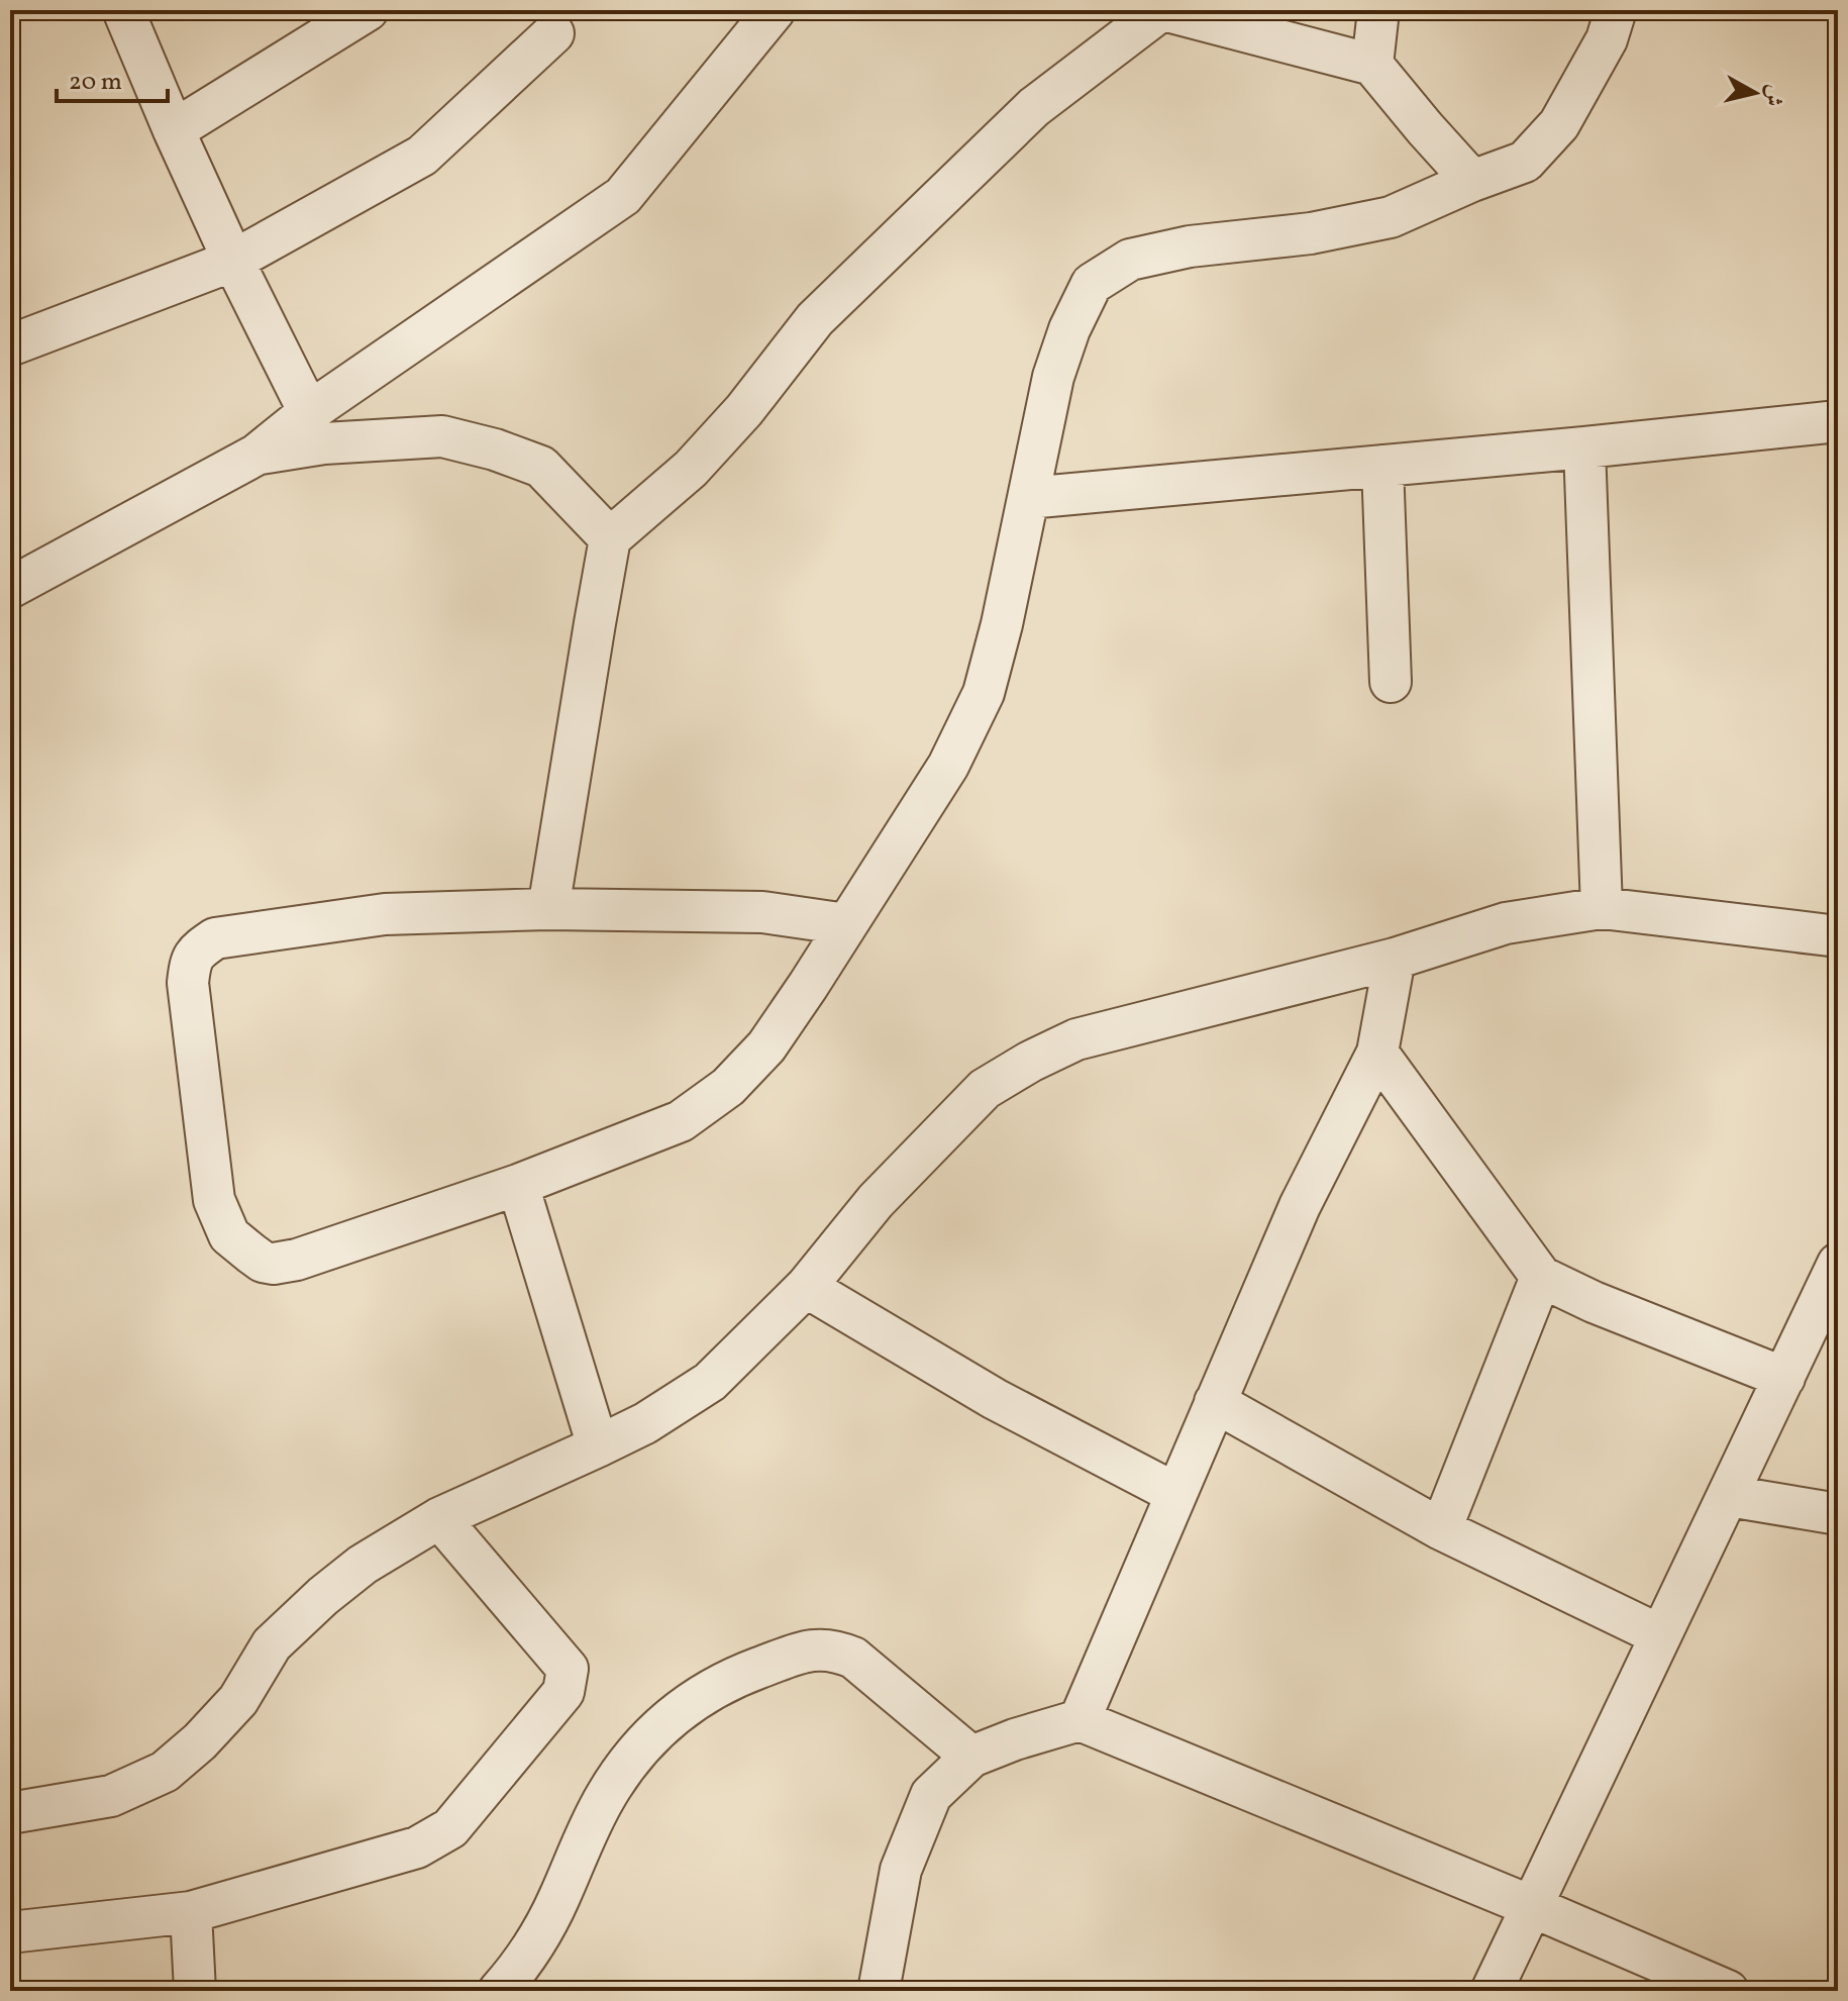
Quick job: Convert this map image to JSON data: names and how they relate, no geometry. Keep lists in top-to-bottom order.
{
  "scale_bar": "20 m",
  "north": "right"
}
